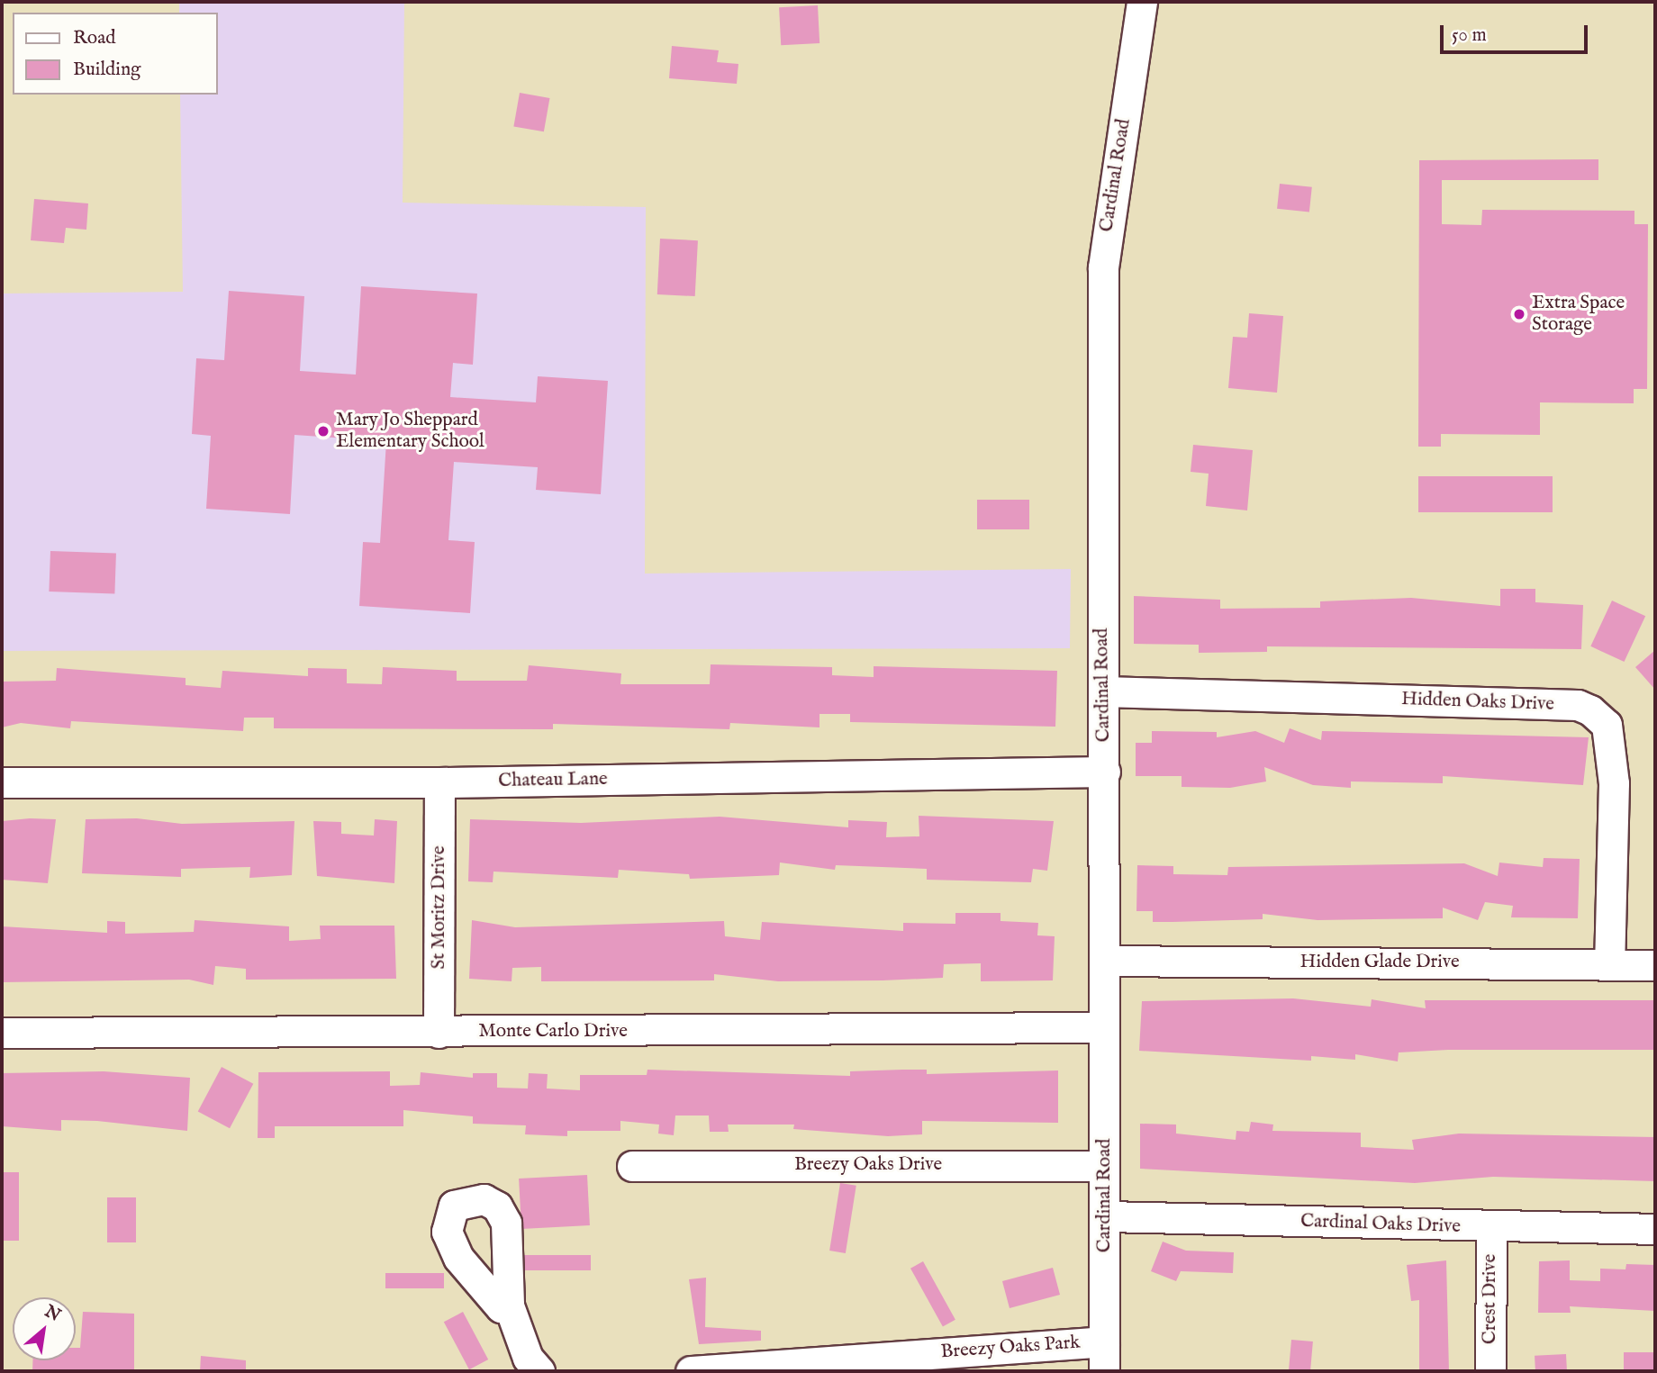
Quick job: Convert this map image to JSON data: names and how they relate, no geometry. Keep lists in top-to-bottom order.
{
  "streets": {
    "street": [
      "Cardinal Road",
      "Hidden Oaks Drive",
      "Chateau Lane",
      "St Moritz Drive",
      "Hidden Glade Drive",
      "Monte Carlo Drive",
      "Breezy Oaks Drive",
      "Cardinal Oaks Drive",
      "Crest Drive",
      "Breezy Oaks Park"
    ]
  },
  "crossings": [
    ["Cardinal Road", "Hidden Oaks Drive"],
    ["Cardinal Road", "Chateau Lane"],
    ["Cardinal Road", "Hidden Glade Drive"],
    ["Cardinal Road", "Monte Carlo Drive"],
    ["Cardinal Road", "Breezy Oaks Drive"],
    ["Cardinal Road", "Cardinal Oaks Drive"],
    ["Cardinal Road", "Breezy Oaks Park"],
    ["Hidden Oaks Drive", "Hidden Glade Drive"],
    ["Chateau Lane", "St Moritz Drive"],
    ["St Moritz Drive", "Monte Carlo Drive"],
    ["Cardinal Oaks Drive", "Crest Drive"]
  ],
  "places": ["Extra Space Storage", "Mary Jo Sheppard Elementary School"],
  "legend": ["Road", "Building"],
  "scale_bar": "50 m",
  "north": "top right"
}
